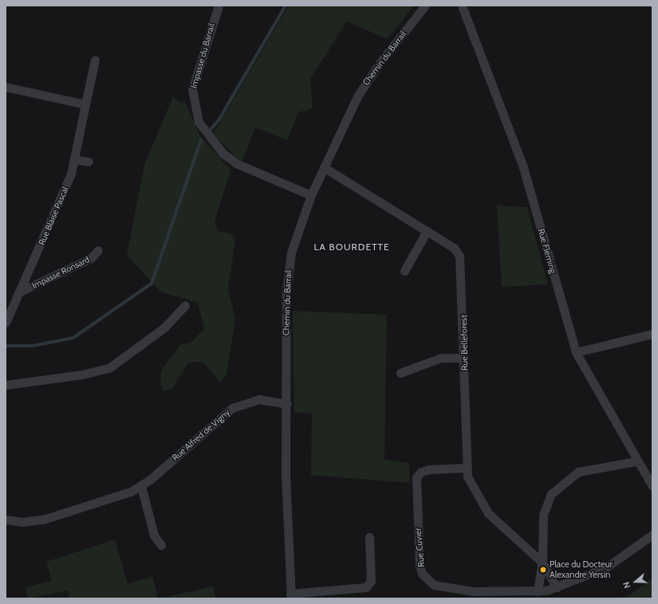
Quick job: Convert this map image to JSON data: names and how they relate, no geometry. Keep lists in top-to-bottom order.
{
  "streets": {
    "street": [
      "Impasse du Barrail",
      "Chemin du Barrail",
      "Rue Blaise Pascal",
      "Rue Fleming",
      "Impasse Ronsard",
      "Rue Belleforest",
      "Rue Alfred de Vigny",
      "Rue Cuvier"
    ]
  },
  "crossings": [
    ["Impasse du Barrail", "Chemin du Barrail"],
    ["Chemin du Barrail", "Rue Belleforest"],
    ["Chemin du Barrail", "Rue Alfred de Vigny"],
    ["Rue Blaise Pascal", "Impasse Ronsard"],
    ["Rue Belleforest", "Rue Cuvier"]
  ],
  "districts": ["LA BOURDETTE"],
  "places": ["Place du Docteur Alexandre Yersin"],
  "north": "left"
}
